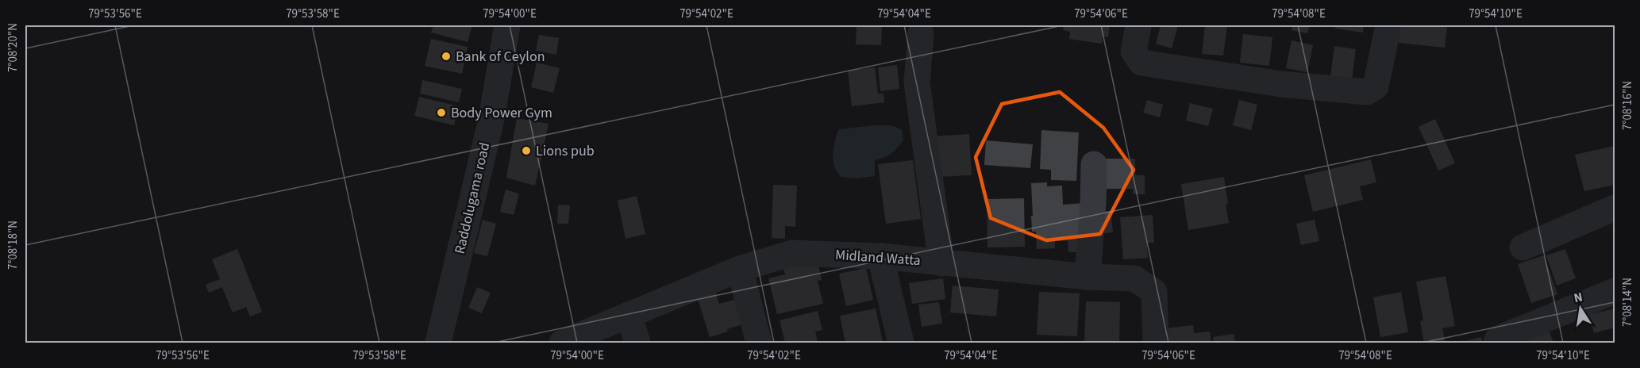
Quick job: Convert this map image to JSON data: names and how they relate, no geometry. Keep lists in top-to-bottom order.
{
  "streets": {
    "street": ["Raddolugama road", "Midland Watta"]
  },
  "places": ["Bank of Ceylon", "Body Power Gym", "Lions pub"],
  "north": "top",
  "coordinates": [
    "79°53'56\"E",
    "79°53'58\"E",
    "79°54'00\"E",
    "79°54'02\"E",
    "79°54'04\"E",
    "79°54'06\"E",
    "79°54'08\"E",
    "79°54'10\"E",
    "7°08'20\"N",
    "7°08'16\"N",
    "7°08'18\"N",
    "7°08'14\"N"
  ]
}
